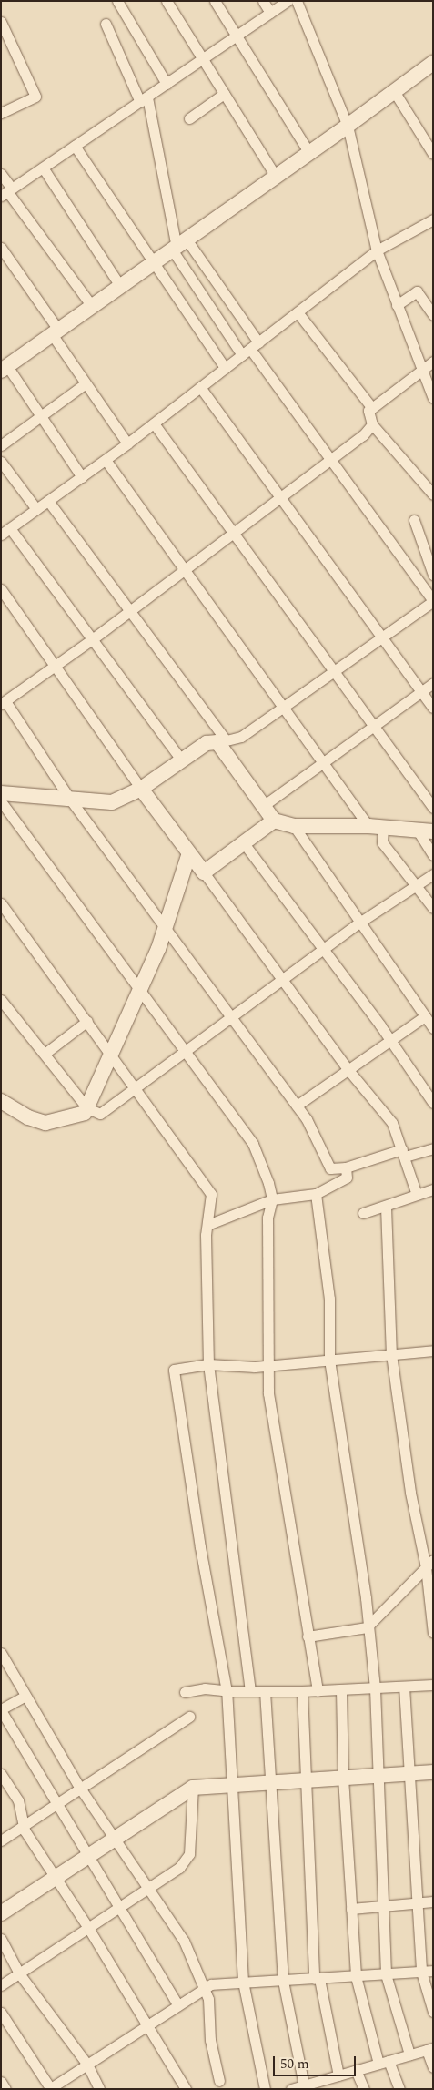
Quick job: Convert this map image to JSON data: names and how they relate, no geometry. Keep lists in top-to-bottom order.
{
  "scale_bar": "50 m"
}
